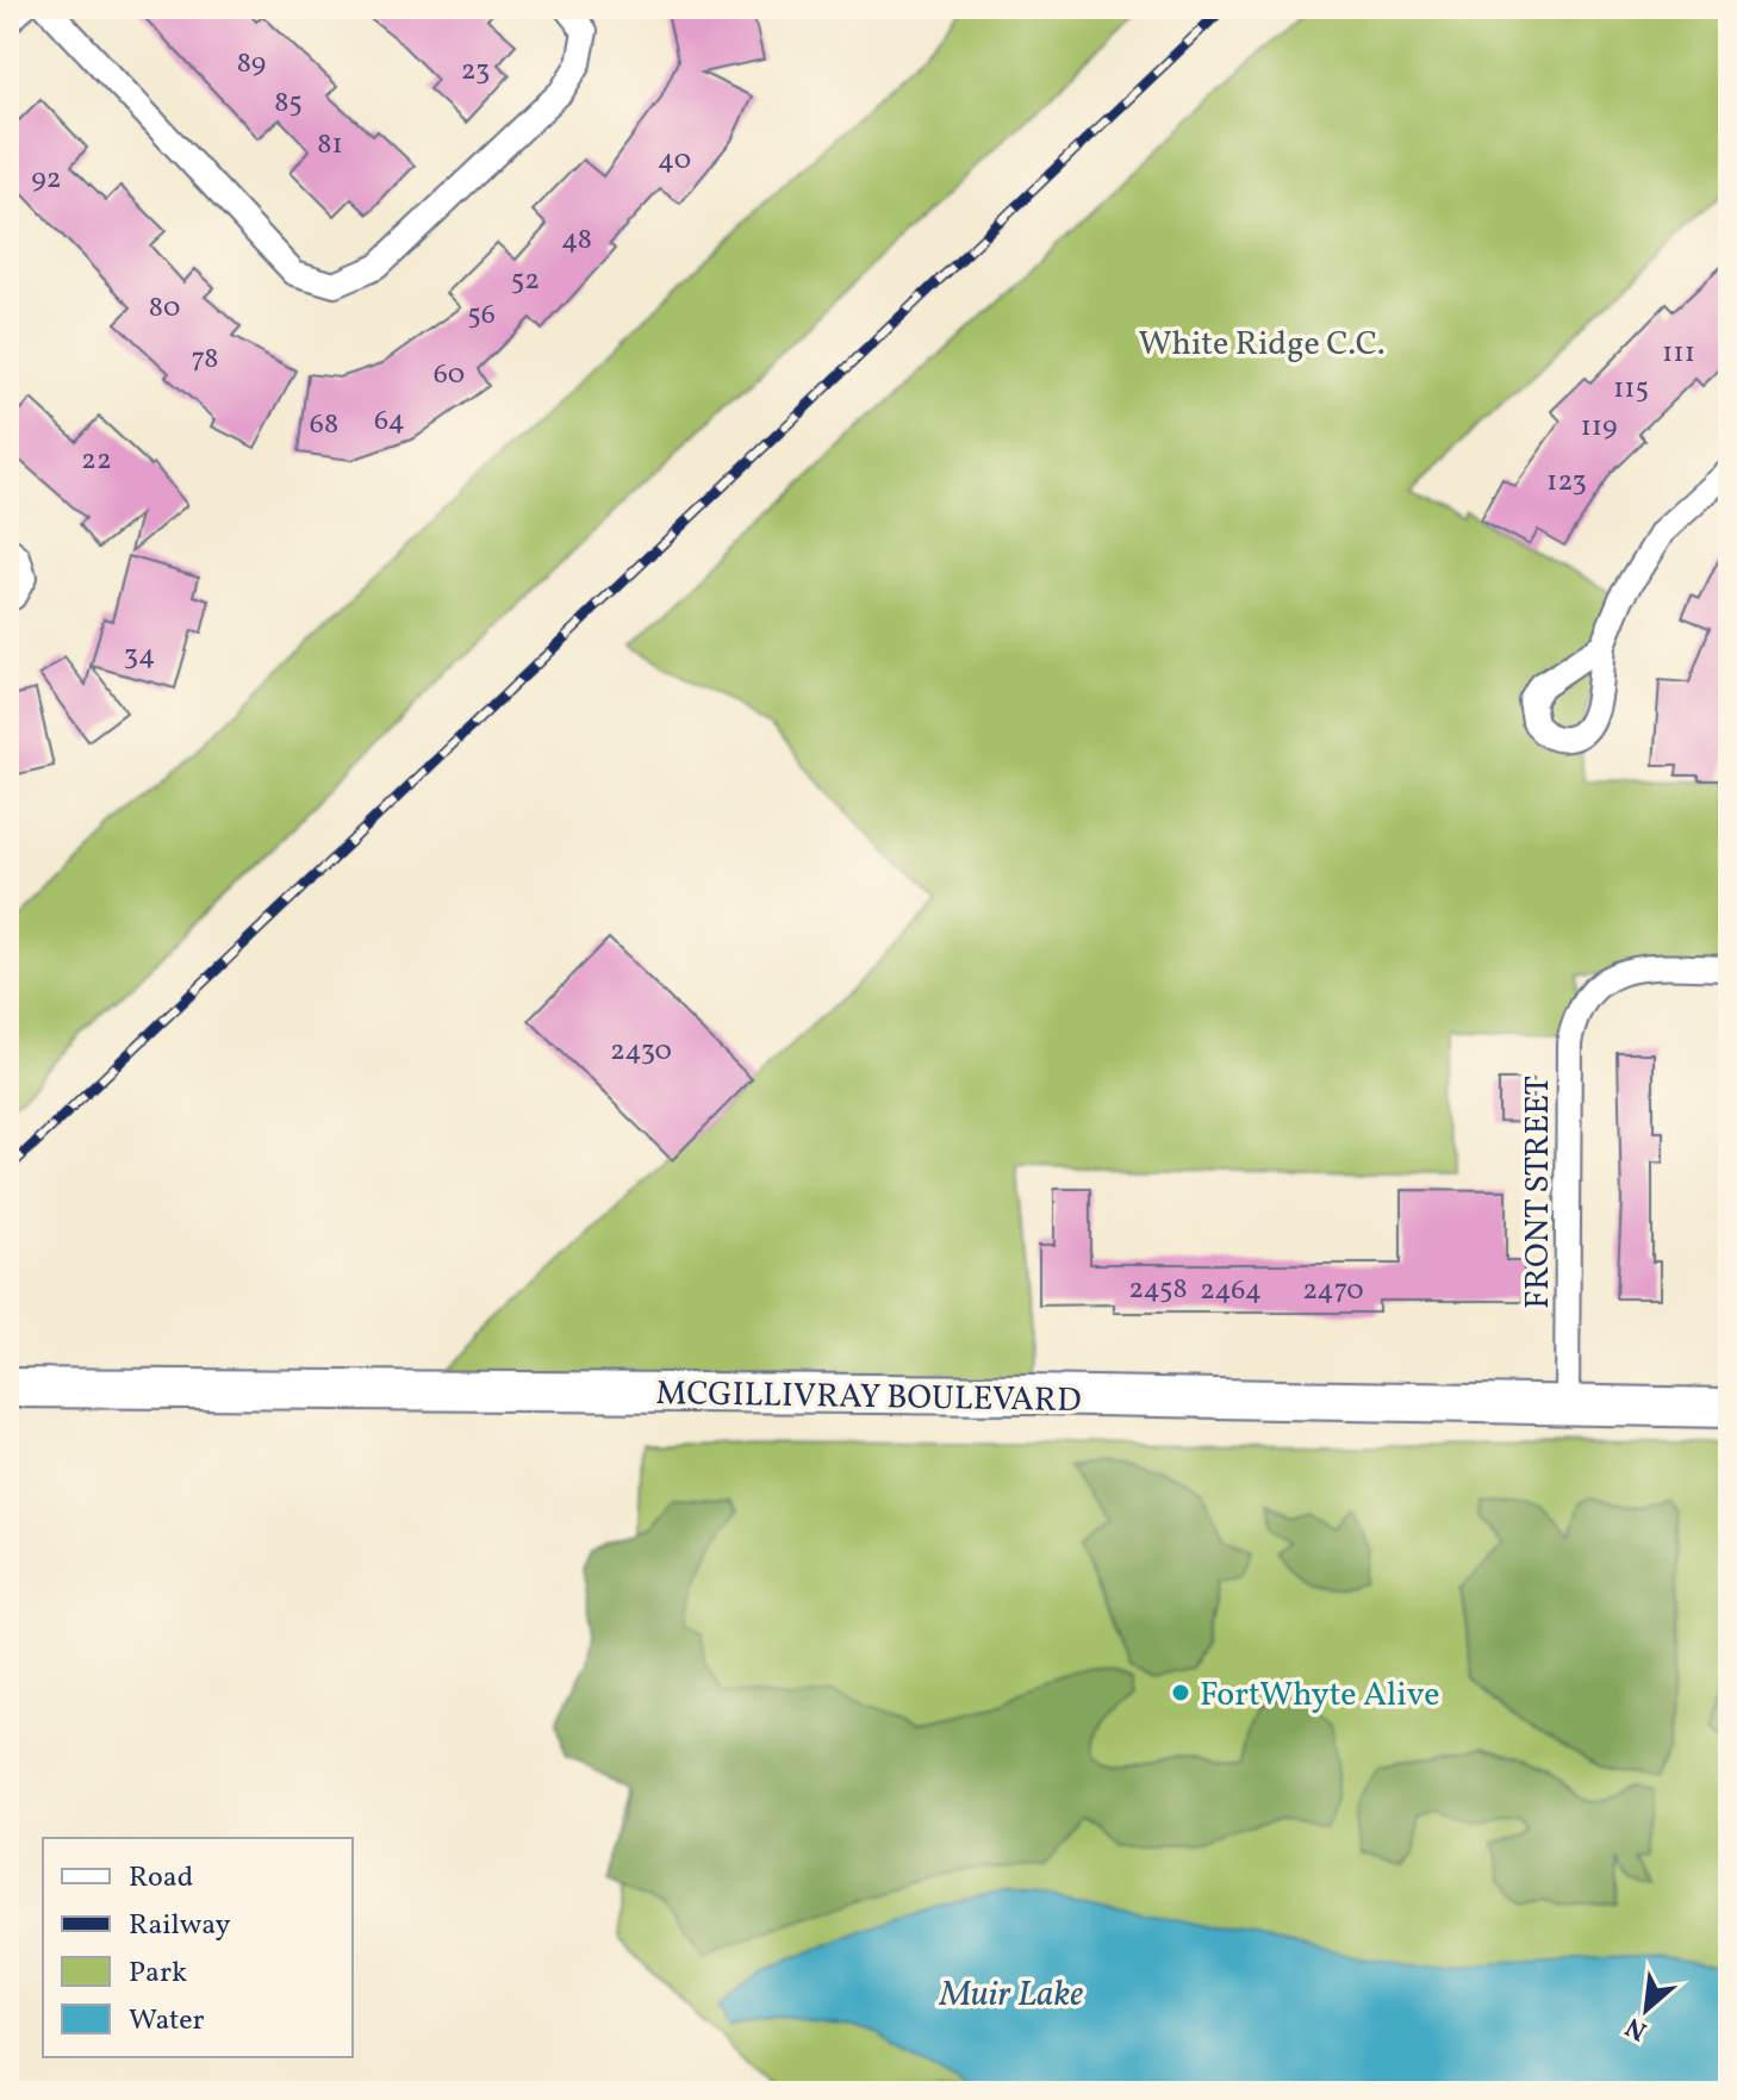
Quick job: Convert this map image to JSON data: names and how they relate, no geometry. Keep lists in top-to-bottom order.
{
  "streets": {
    "main road": ["MCGILLIVRAY BOULEVARD"],
    "street": ["FRONT STREET"]
  },
  "crossings": [
    ["FRONT STREET", "MCGILLIVRAY BOULEVARD"]
  ],
  "water": ["Muir Lake"],
  "parks": ["White Ridge C.C."],
  "places": ["FortWhyte Alive"],
  "house_numbers": [
    "89",
    "23",
    "85",
    "81",
    "40",
    "92",
    "48",
    "52",
    "80",
    "56",
    "111",
    "78",
    "60",
    "115",
    "64",
    "68",
    "119",
    "22",
    "123",
    "34",
    "2430",
    "2458",
    "2464",
    "2470"
  ],
  "legend": [
    "Road",
    "Railway",
    "Park",
    "Water"
  ],
  "north": "bottom left"
}
